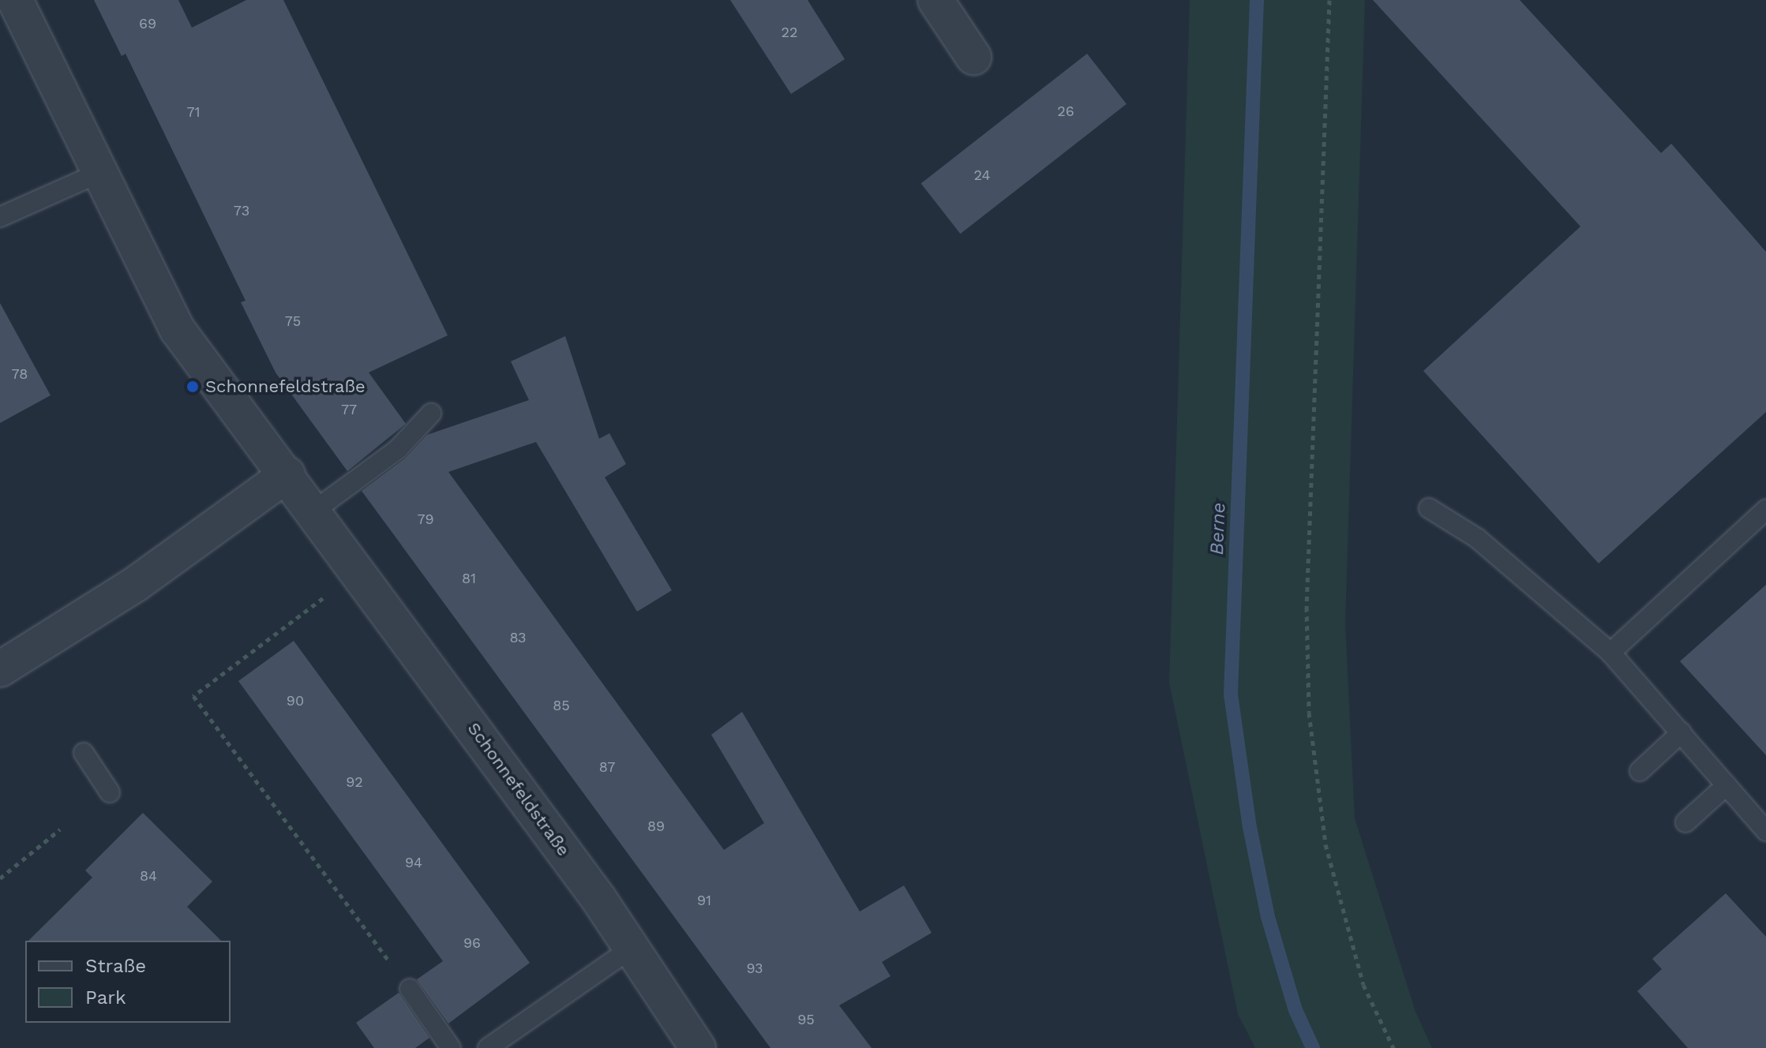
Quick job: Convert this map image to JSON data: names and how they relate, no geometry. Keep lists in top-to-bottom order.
{
  "streets": {
    "street": ["Schonnefeldstraße"]
  },
  "water": ["Berne"],
  "places": ["Schonnefeldstraße"],
  "house_numbers": [
    "69",
    "22",
    "26",
    "71",
    "24",
    "73",
    "75",
    "78",
    "77",
    "79",
    "81",
    "83",
    "90",
    "85",
    "87",
    "92",
    "89",
    "94",
    "84",
    "91",
    "96",
    "93",
    "95"
  ],
  "legend": ["Straße", "Park"]
}
